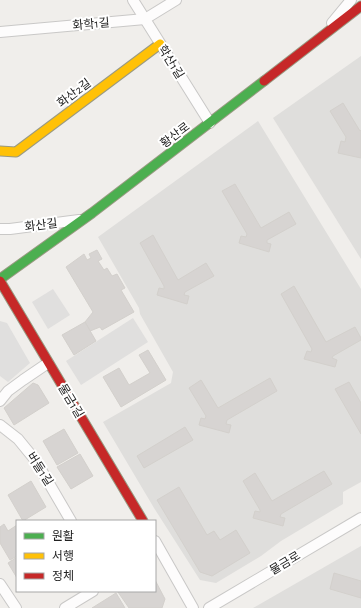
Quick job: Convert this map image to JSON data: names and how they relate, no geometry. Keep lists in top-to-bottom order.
{
  "streets": {
    "street": [
      "화학1길",
      "학산1길",
      "화산2길",
      "황산로",
      "화산길",
      "물금1길",
      "버들1길",
      "물금로"
    ]
  },
  "crossings": [
    ["화학1길", "학산1길"],
    ["학산1길", "화산2길"],
    ["학산1길", "황산로"],
    ["황산로", "화산길"],
    ["황산로", "물금1길"]
  ],
  "legend": ["원활", "서행", "정체"]
}
